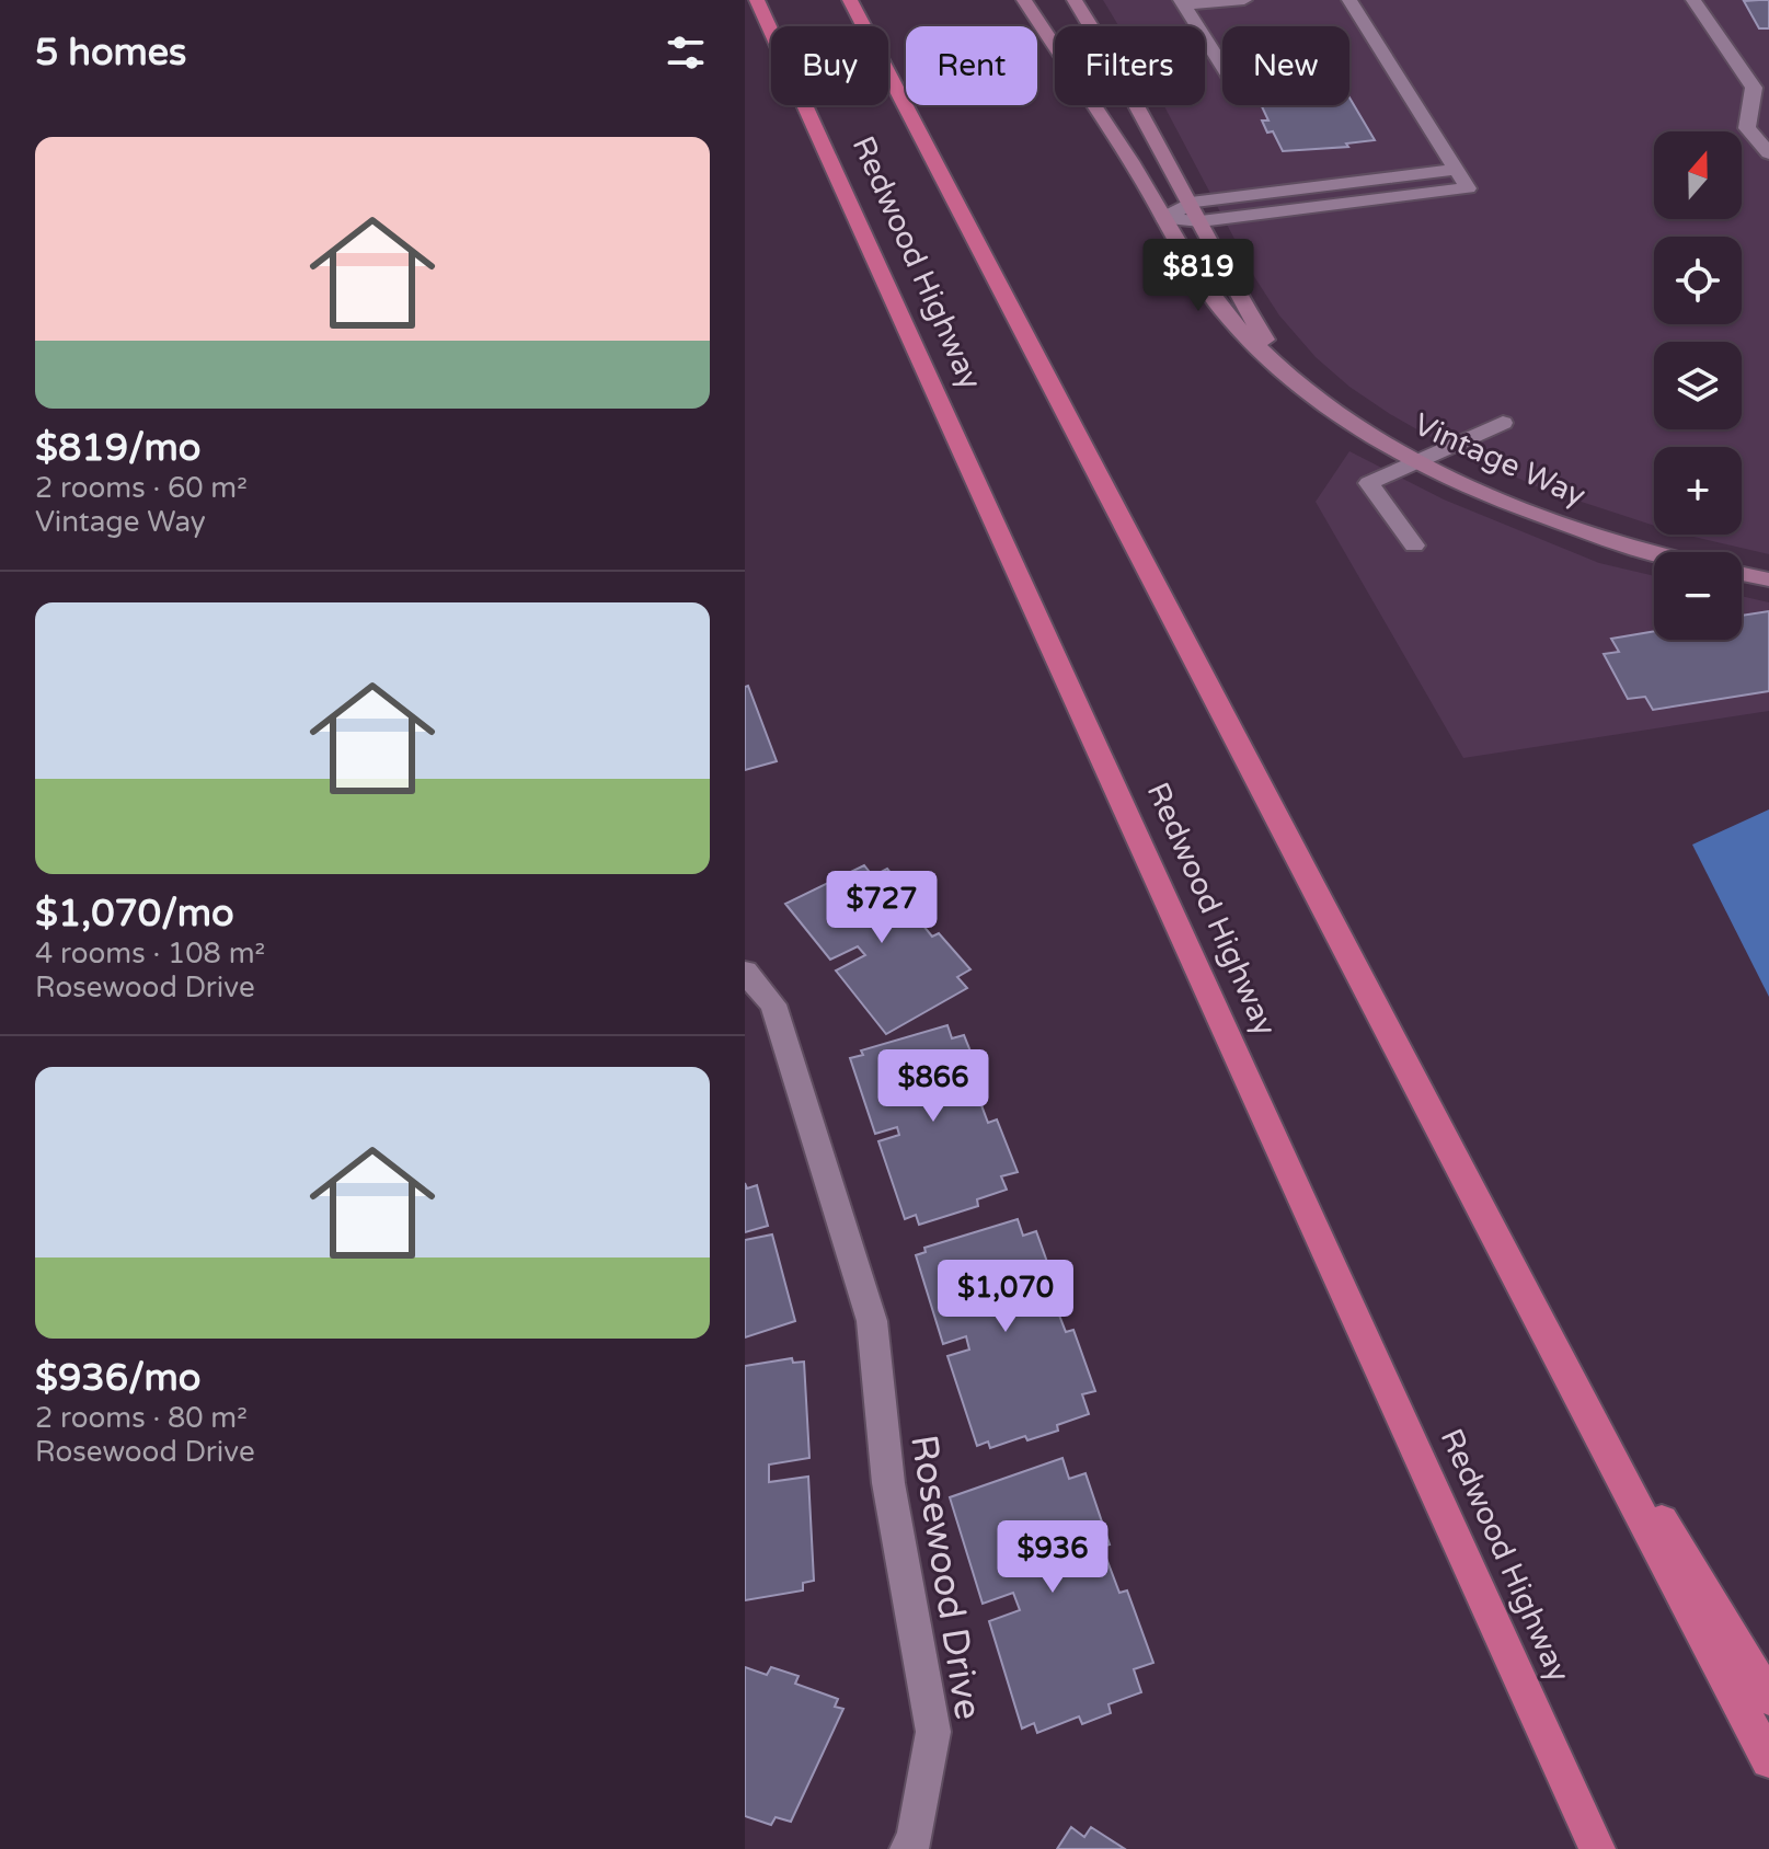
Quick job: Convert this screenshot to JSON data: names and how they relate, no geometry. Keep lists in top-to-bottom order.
{
  "streets": {
    "highway": ["Redwood Highway"],
    "street": ["Vintage Way", "Rosewood Drive"]
  },
  "north": "top",
  "page": {
    "heading": "5 homes",
    "chip": [
      "Buy",
      "Rent",
      "Filters",
      "New"
    ],
    "list": [
      {
        "name": "$819/mo",
        "note": "2 rooms · 60 m² · Vintage Way"
      },
      {
        "name": "$1,070/mo",
        "note": "4 rooms · 108 m² · Rosewood Drive"
      },
      {
        "name": "$936/mo",
        "note": "2 rooms · 80 m² · Rosewood Drive"
      }
    ],
    "map_buttons": ["+", "−"],
    "price": [
      "$819",
      "$727",
      "$866",
      "$1,070",
      "$936"
    ]
  }
}
